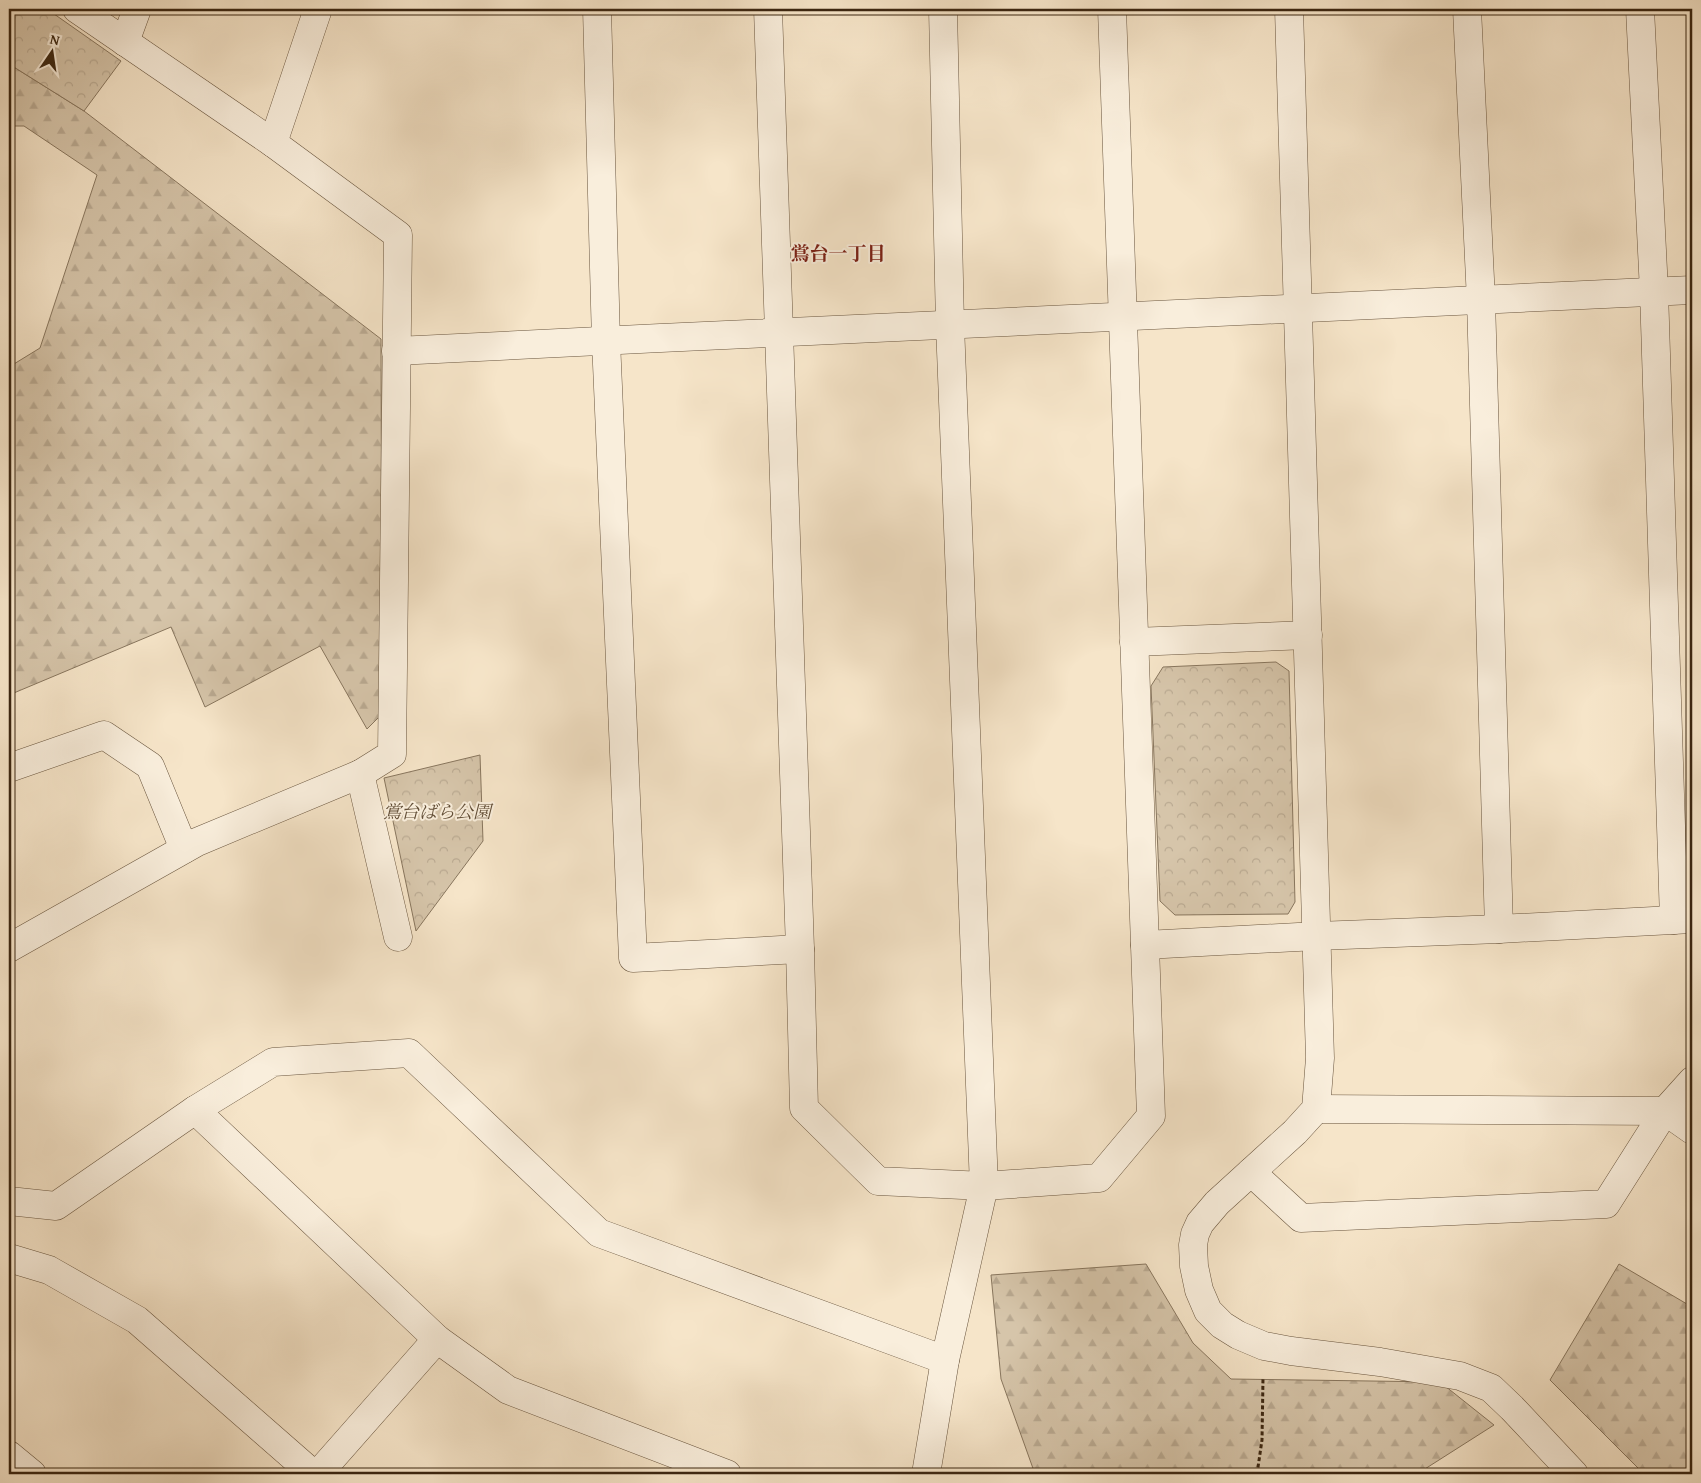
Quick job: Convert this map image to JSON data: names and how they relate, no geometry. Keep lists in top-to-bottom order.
{
  "districts": ["鴬台一丁目"],
  "parks": ["鴬台ばら公園"],
  "north": "top"
}
